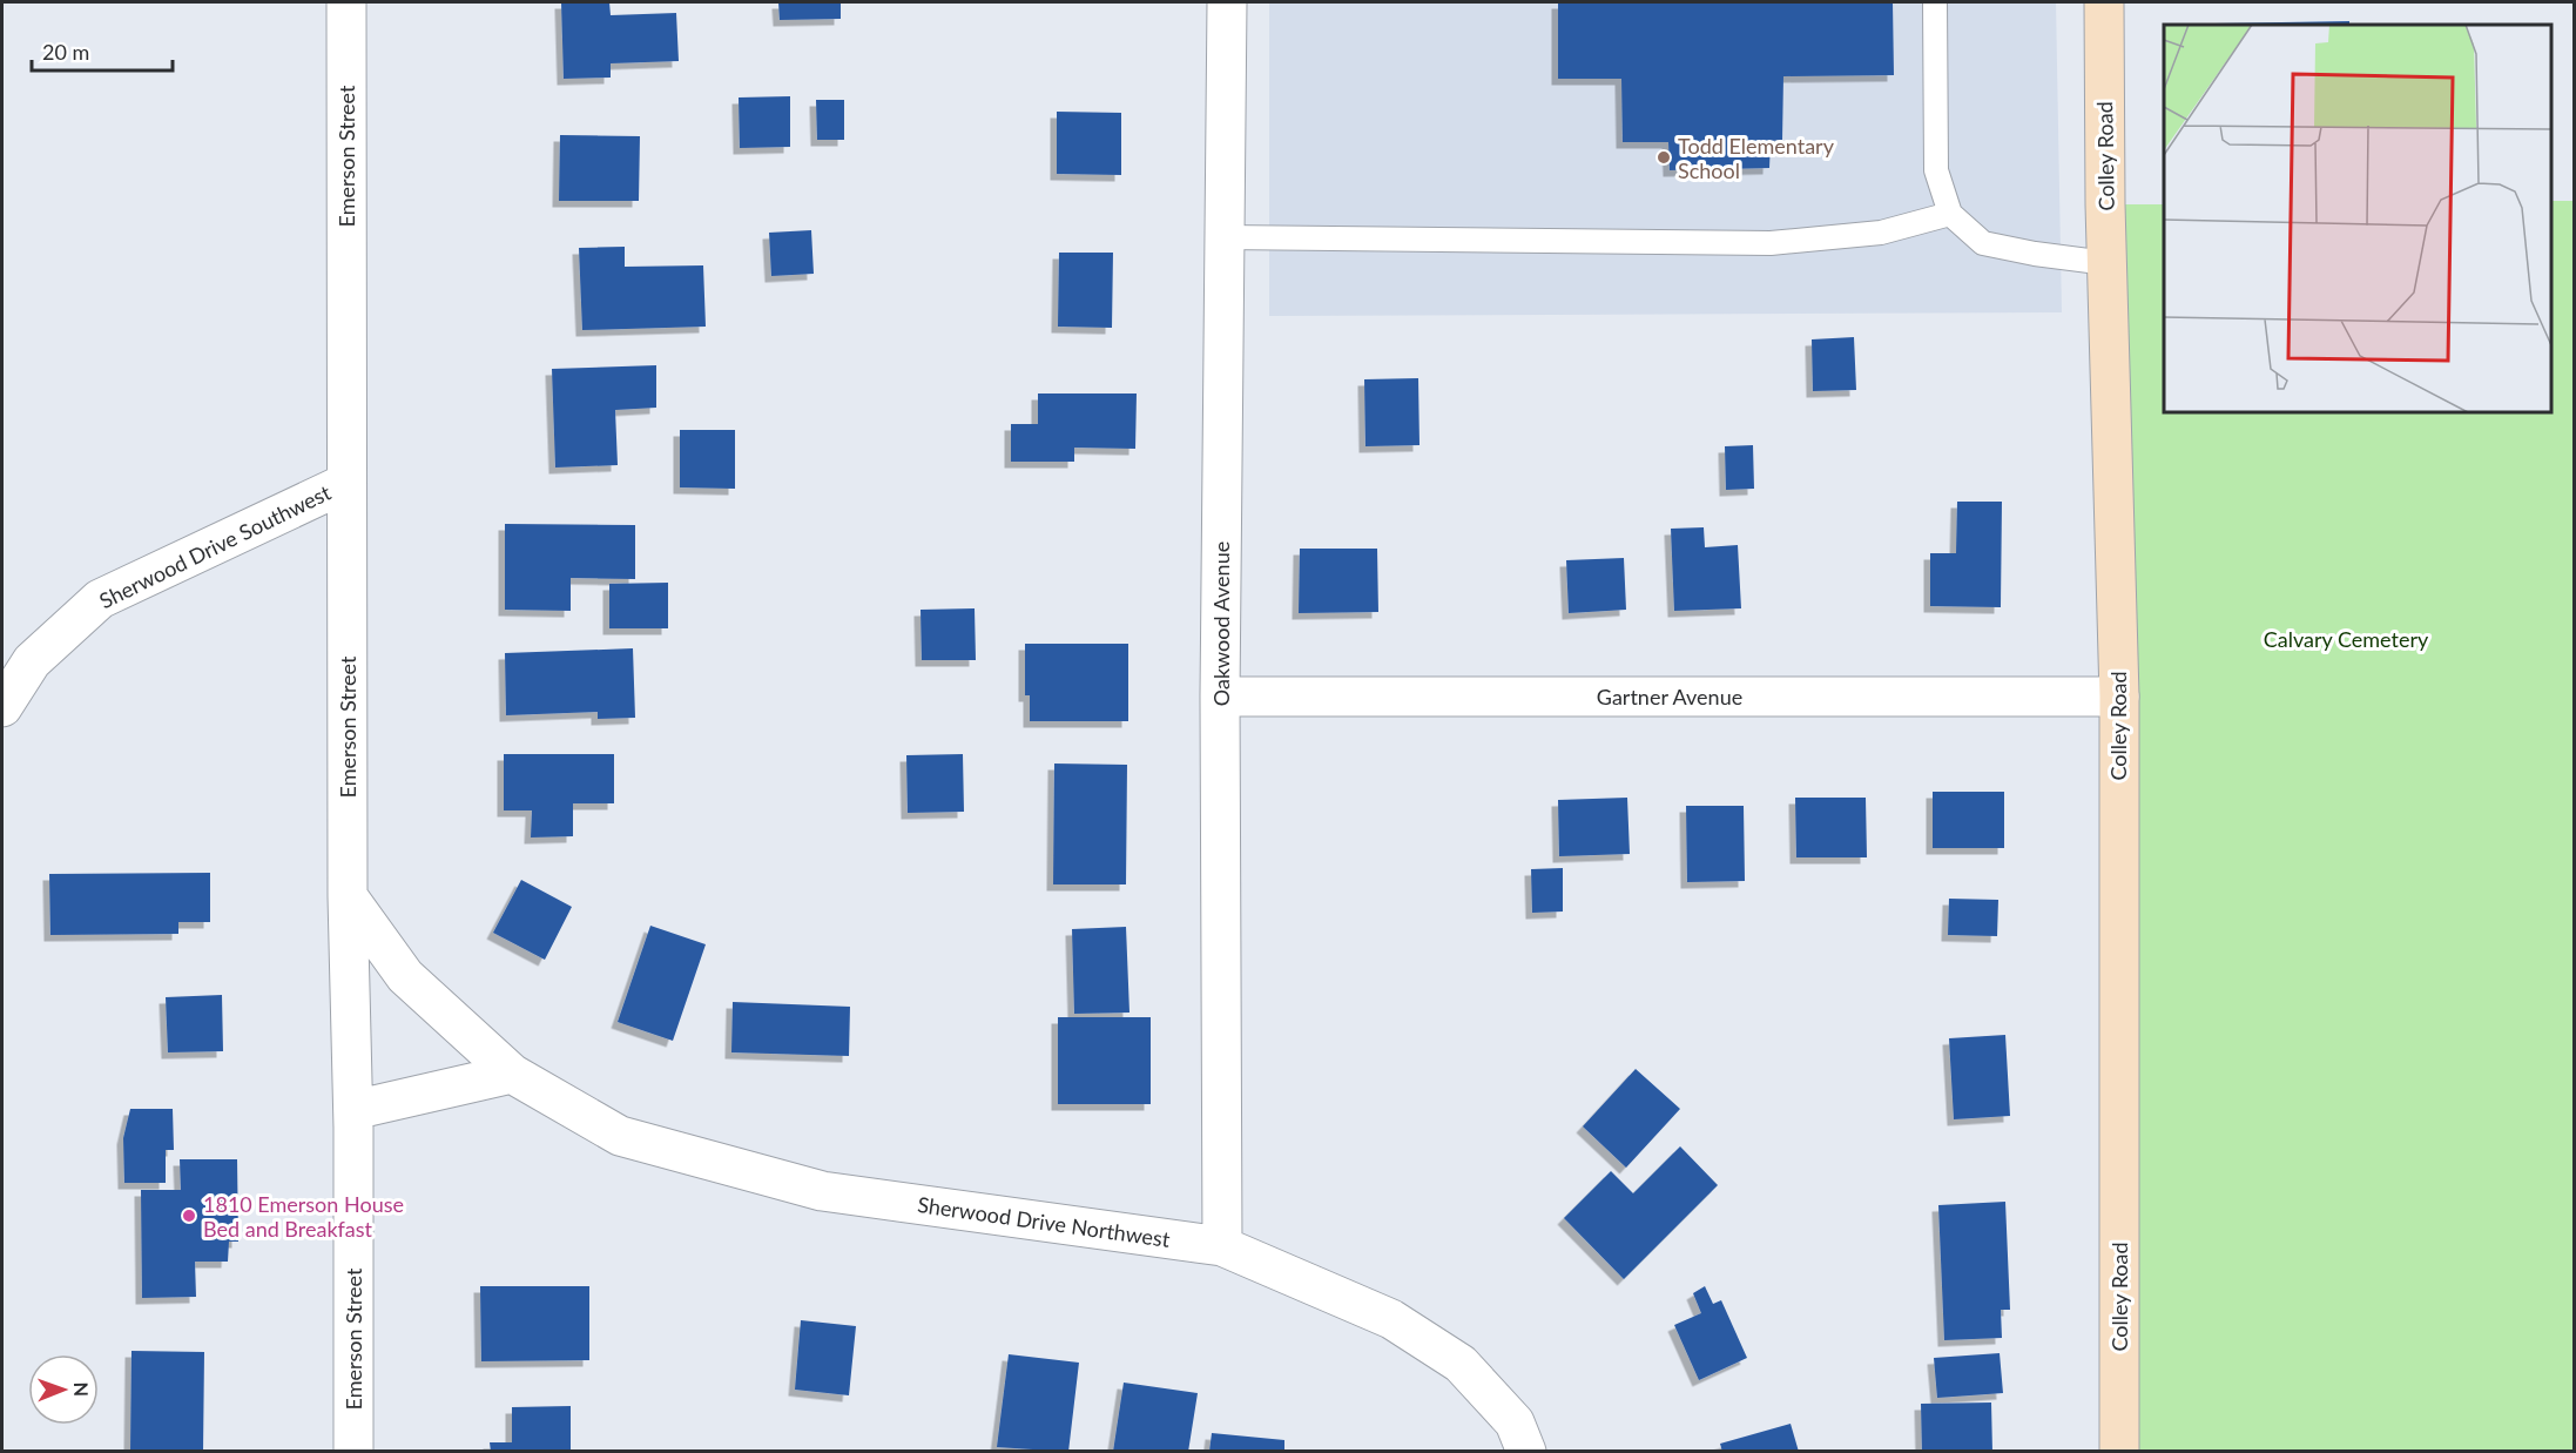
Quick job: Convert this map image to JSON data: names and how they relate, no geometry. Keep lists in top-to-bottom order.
{
  "streets": {
    "street": [
      "Emerson Street",
      "Colley Road",
      "Sherwood Drive Southwest",
      "Oakwood Avenue",
      "Gartner Avenue",
      "Sherwood Drive Northwest"
    ]
  },
  "crossings": [
    ["Emerson Street", "Sherwood Drive Southwest"],
    ["Emerson Street", "Sherwood Drive Northwest"],
    ["Colley Road", "Gartner Avenue"],
    ["Oakwood Avenue", "Gartner Avenue"],
    ["Oakwood Avenue", "Sherwood Drive Northwest"]
  ],
  "parks": ["Calvary Cemetery"],
  "places": ["Todd Elementary School", "1810 Emerson House Bed and Breakfast"],
  "scale_bar": "20 m",
  "north": "right"
}
